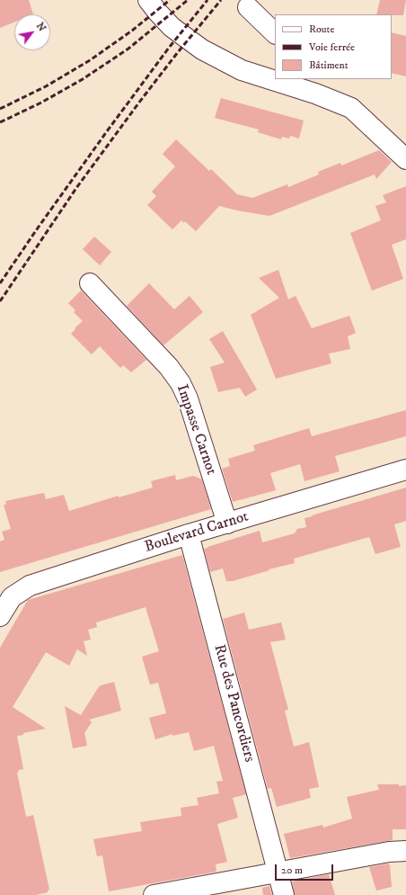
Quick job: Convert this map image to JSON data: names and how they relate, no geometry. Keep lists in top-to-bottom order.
{
  "streets": {
    "street": ["Impasse Carnot", "Boulevard Carnot", "Rue des Pancordiers"]
  },
  "crossings": [
    ["Impasse Carnot", "Boulevard Carnot"],
    ["Boulevard Carnot", "Rue des Pancordiers"]
  ],
  "legend": ["Route", "Voie ferrée", "Bâtiment"],
  "scale_bar": "20 m",
  "north": "top right"
}
